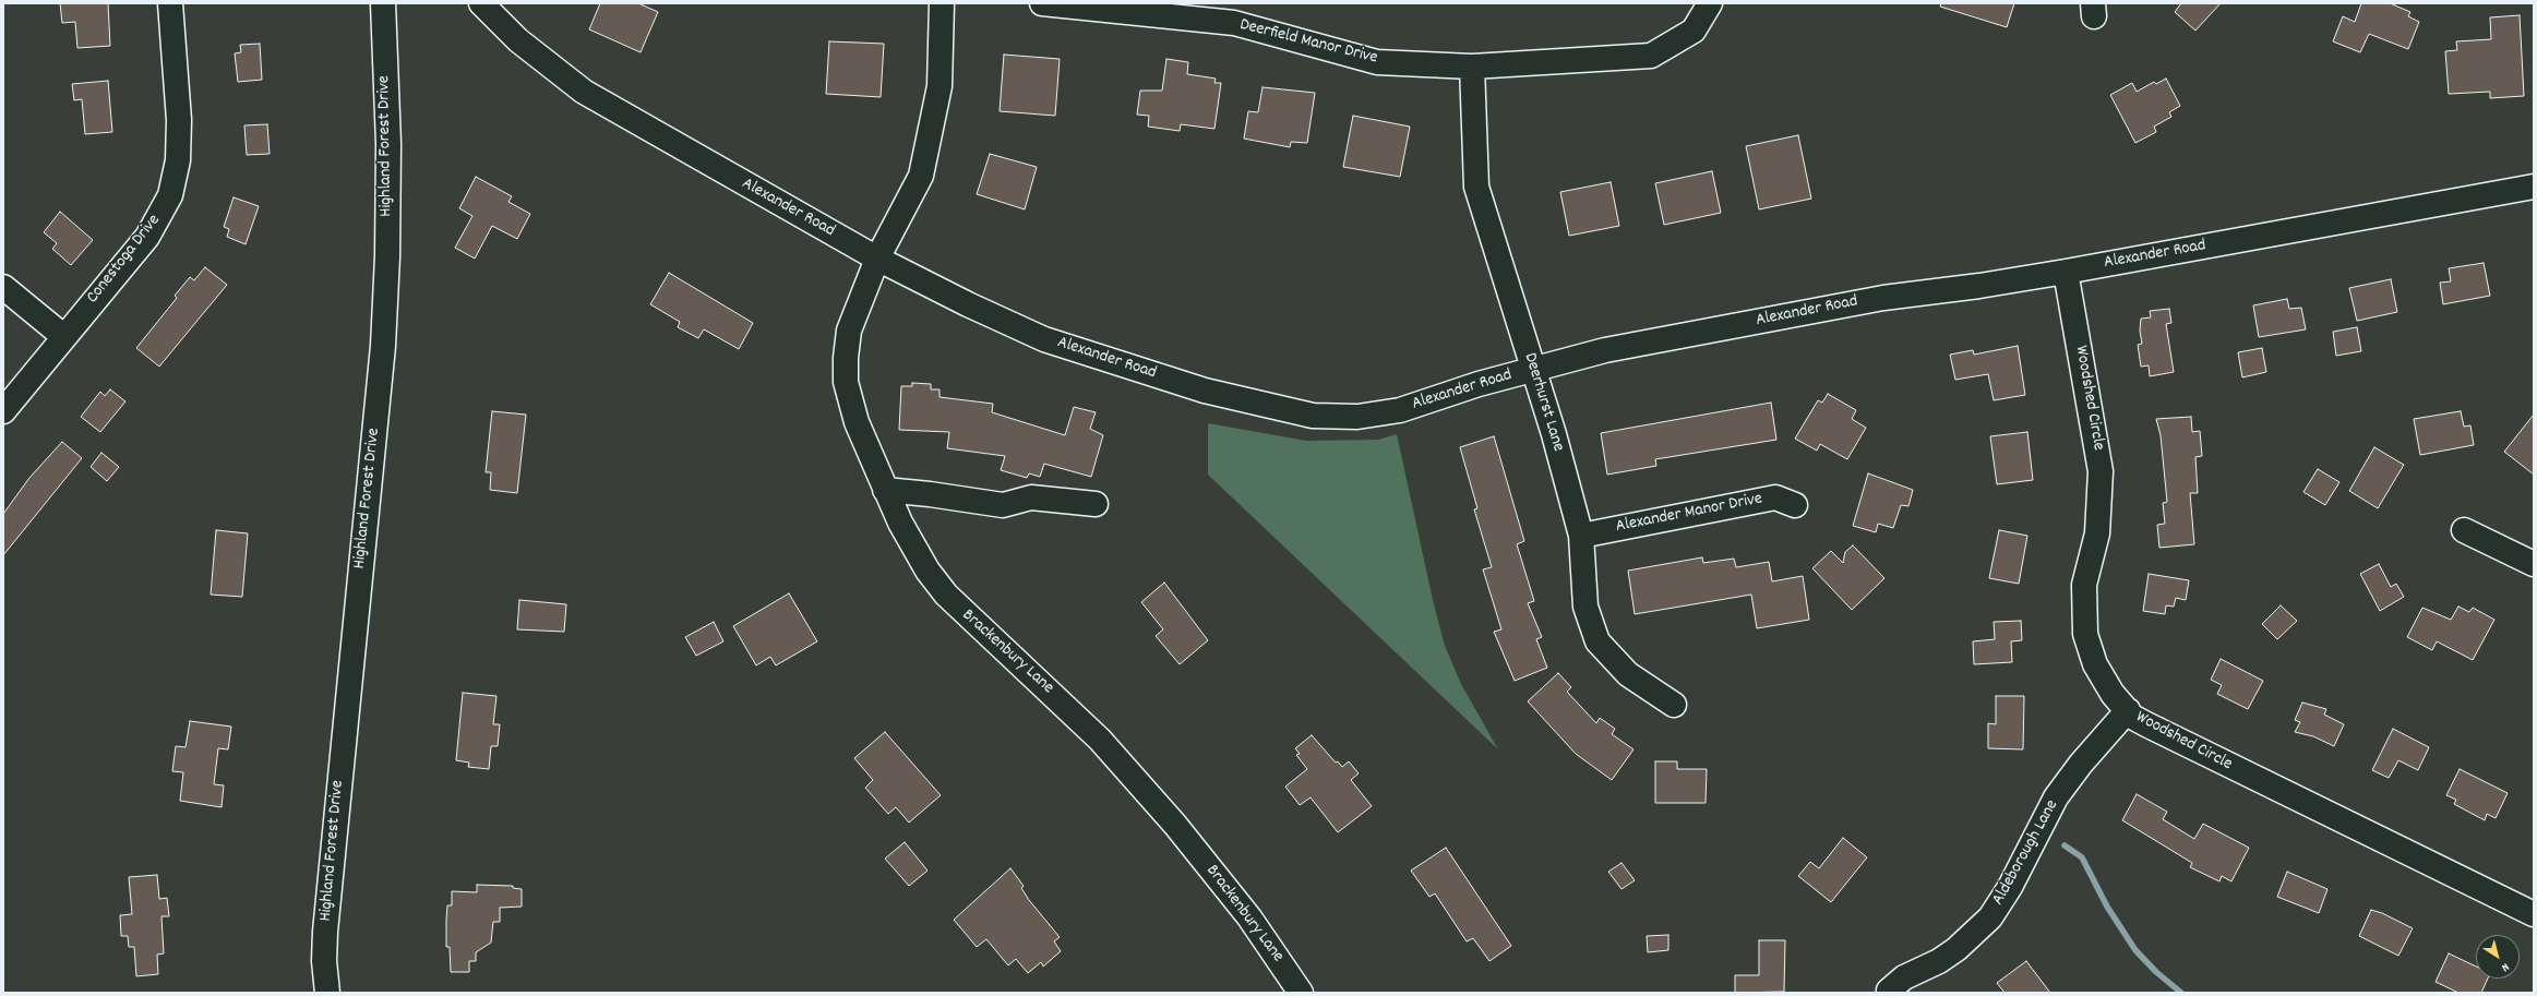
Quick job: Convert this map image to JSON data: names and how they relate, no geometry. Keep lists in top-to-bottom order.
{
  "streets": {
    "street": [
      "Deerfield Manor Drive",
      "Highland Forest Drive",
      "Alexander Road",
      "Conestoga Drive",
      "Woodshed Circle",
      "Deerhurst Lane",
      "Alexander Manor Drive",
      "Brackenbury Lane",
      "Aldeborough Lane"
    ]
  },
  "crossings": [
    ["Deerfield Manor Drive", "Deerhurst Lane"],
    ["Alexander Road", "Woodshed Circle"],
    ["Alexander Road", "Deerhurst Lane"],
    ["Alexander Road", "Brackenbury Lane"],
    ["Woodshed Circle", "Aldeborough Lane"],
    ["Deerhurst Lane", "Alexander Manor Drive"]
  ],
  "north": "bottom right"
}
